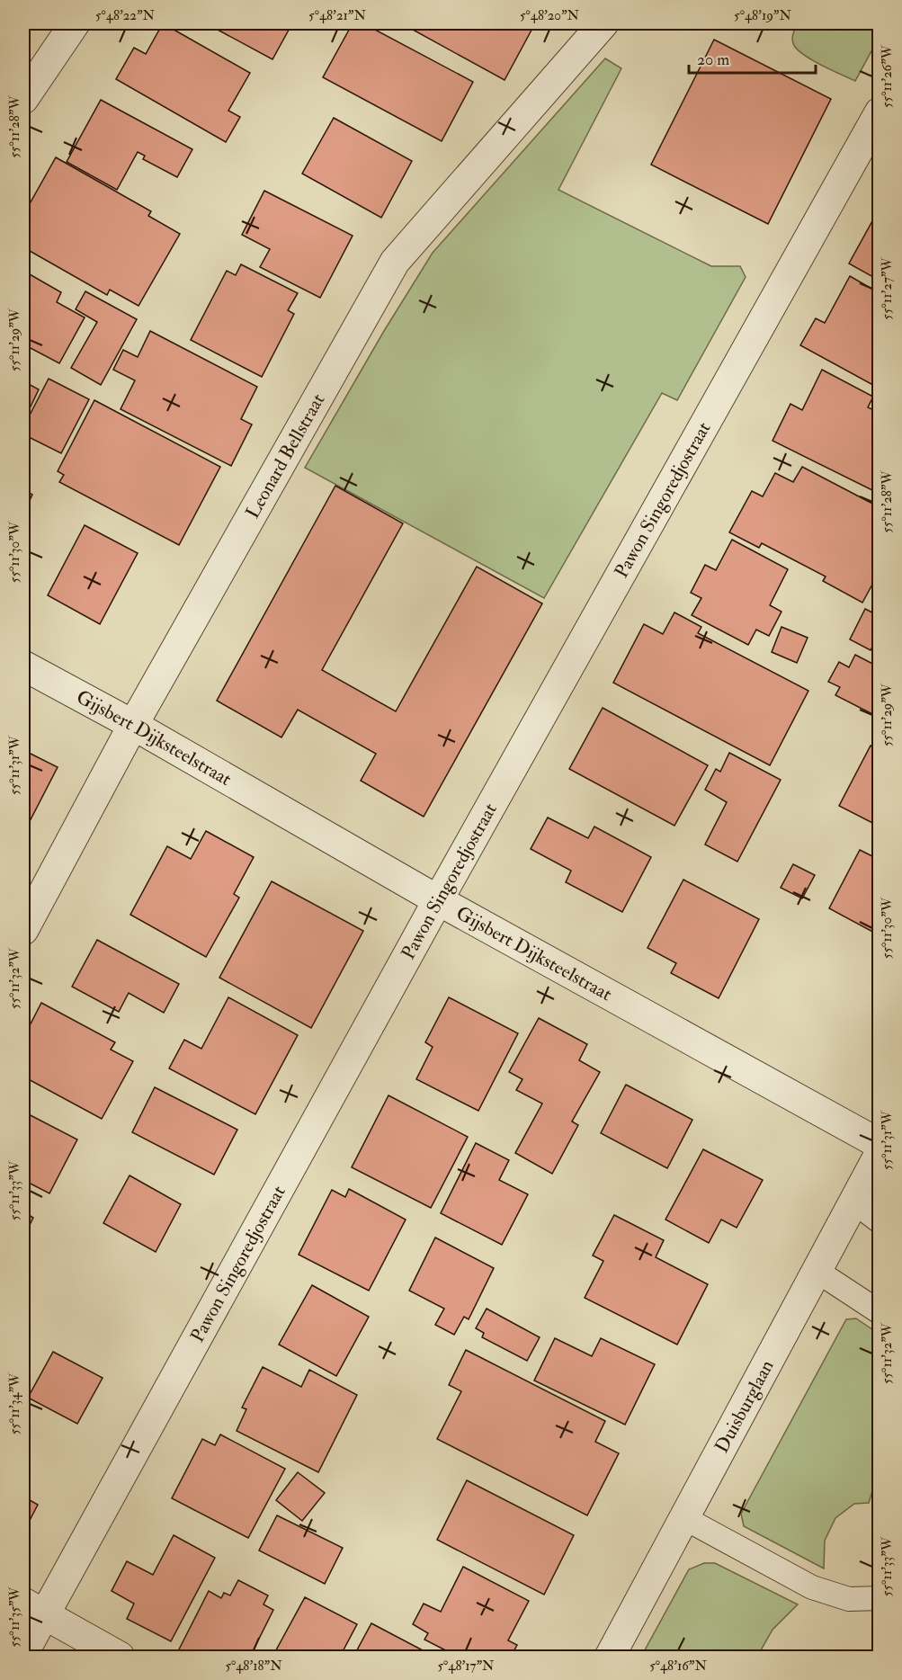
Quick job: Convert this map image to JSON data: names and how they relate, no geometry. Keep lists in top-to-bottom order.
{
  "streets": {
    "street": [
      "Leonard Bellstraat",
      "Pawon Singoredjostraat",
      "Gijsbert Dijksteelstraat",
      "Duisburglaan"
    ]
  },
  "crossings": [
    ["Leonard Bellstraat", "Gijsbert Dijksteelstraat"],
    ["Pawon Singoredjostraat", "Gijsbert Dijksteelstraat"]
  ],
  "scale_bar": "20 m",
  "coordinates": [
    "5°48'22\"N",
    "5°48'21\"N",
    "5°48'20\"N",
    "5°48'19\"N",
    "55°11'26\"W",
    "55°11'28\"W",
    "55°11'27\"W",
    "55°11'29\"W",
    "55°11'30\"W",
    "55°11'31\"W",
    "55°11'32\"W",
    "55°11'33\"W",
    "55°11'34\"W",
    "55°11'35\"W",
    "5°48'18\"N",
    "5°48'17\"N",
    "5°48'16\"N"
  ]
}
